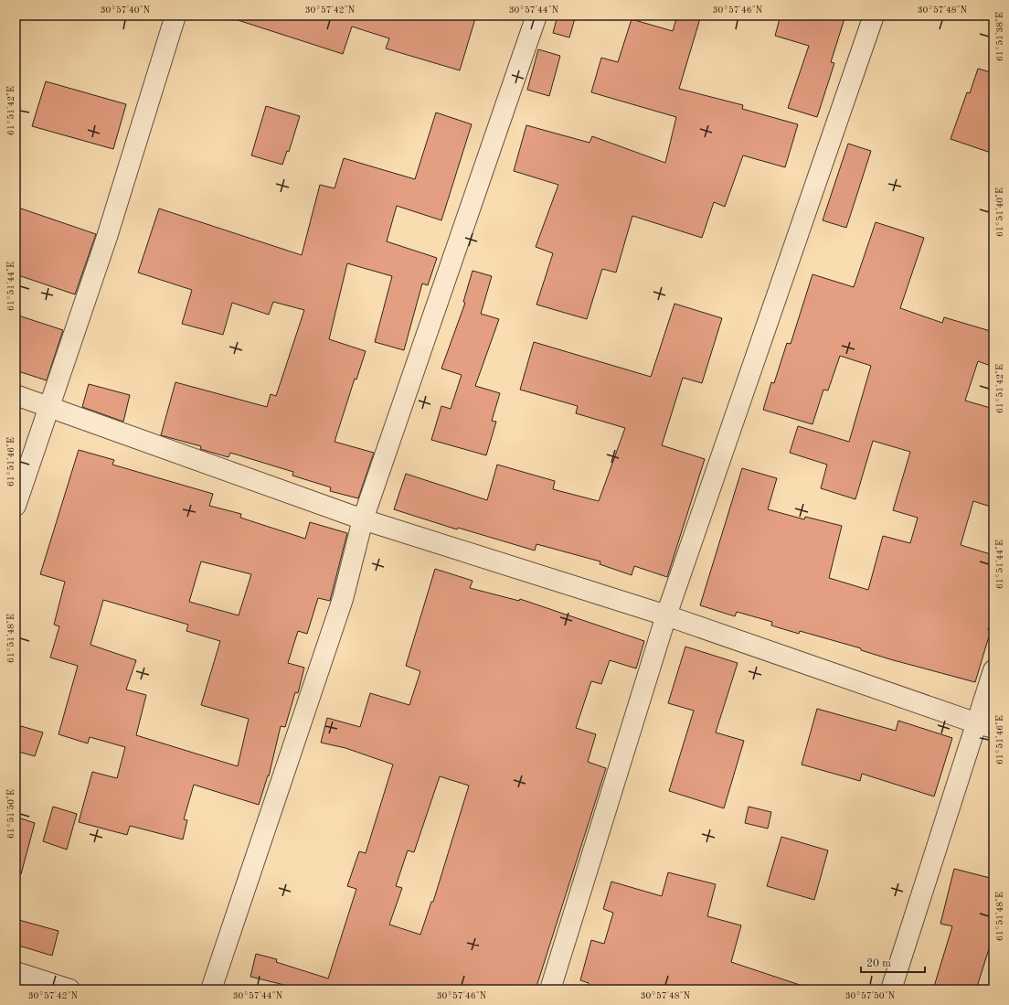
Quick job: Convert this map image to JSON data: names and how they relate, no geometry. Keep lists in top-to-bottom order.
{
  "scale_bar": "20 m",
  "coordinates": [
    "30°57'40\"N",
    "30°57'42\"N",
    "30°57'44\"N",
    "30°57'46\"N",
    "30°57'48\"N",
    "61°51'38\"E",
    "61°51'42\"E",
    "61°51'40\"E",
    "61°51'44\"E",
    "61°51'46\"E",
    "61°51'48\"E",
    "61°51'50\"E",
    "30°57'50\"N"
  ]
}
